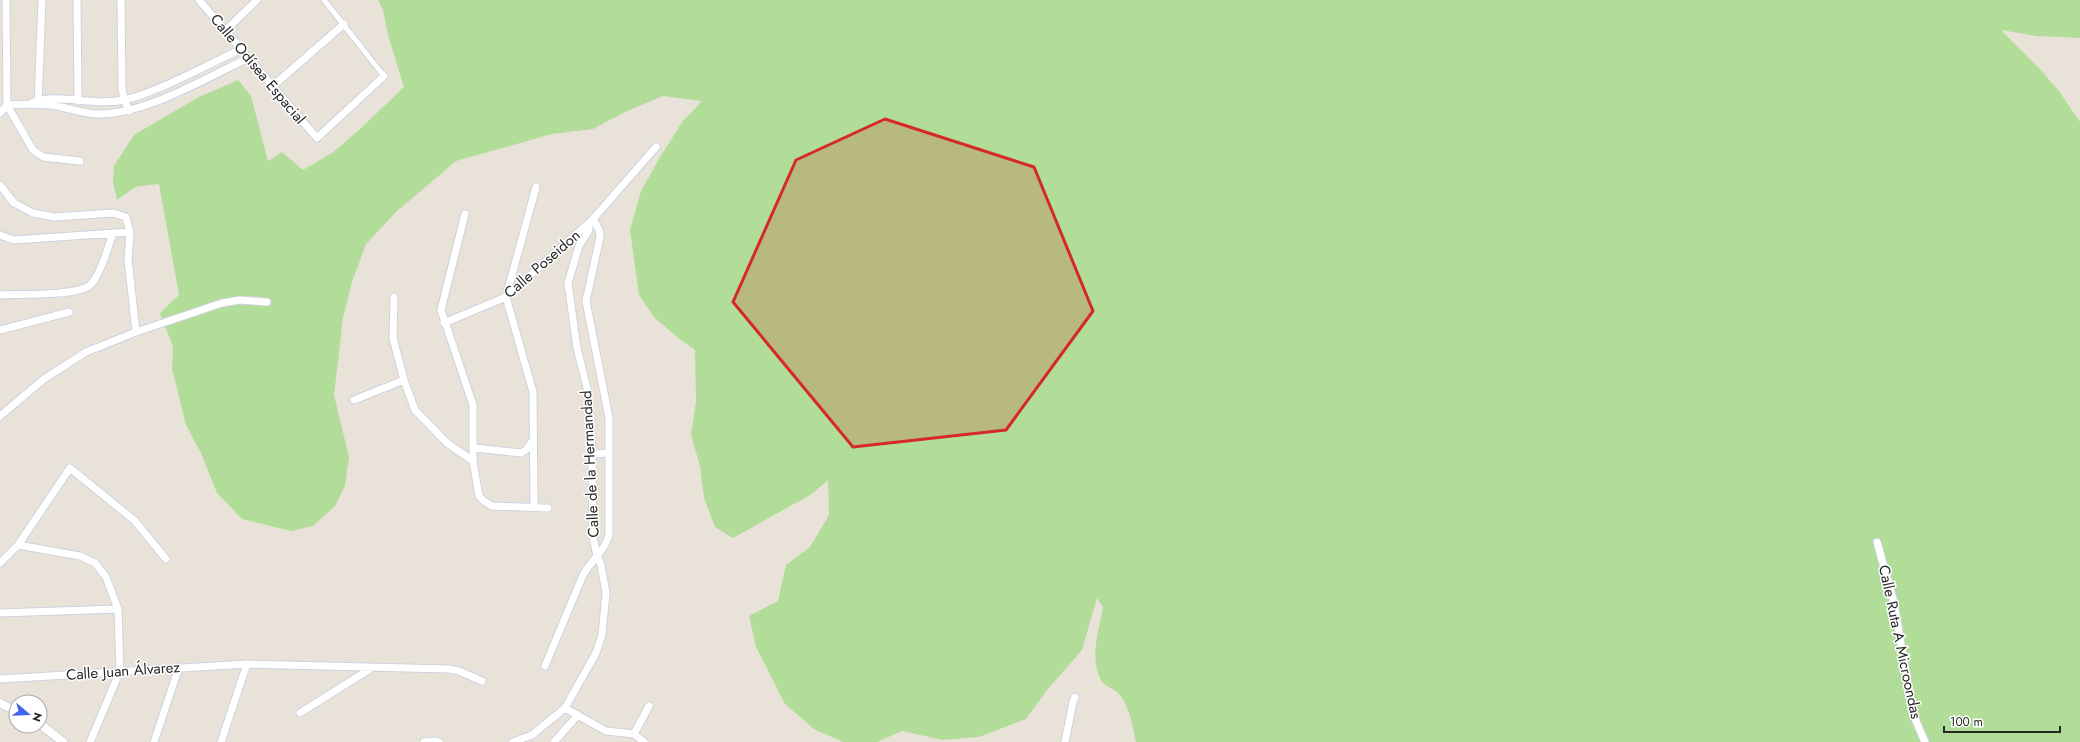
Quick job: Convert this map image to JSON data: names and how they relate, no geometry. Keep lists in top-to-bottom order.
{
  "streets": {
    "street": [
      "Calle Odísea Espacial",
      "Calle Poseidon",
      "Calle de la Hermandad",
      "Calle Ruta A Microondas",
      "Calle Juan Álvarez"
    ]
  },
  "crossings": [
    ["Calle Poseidon", "Calle de la Hermandad"]
  ],
  "scale_bar": "100 m",
  "north": "right"
}
